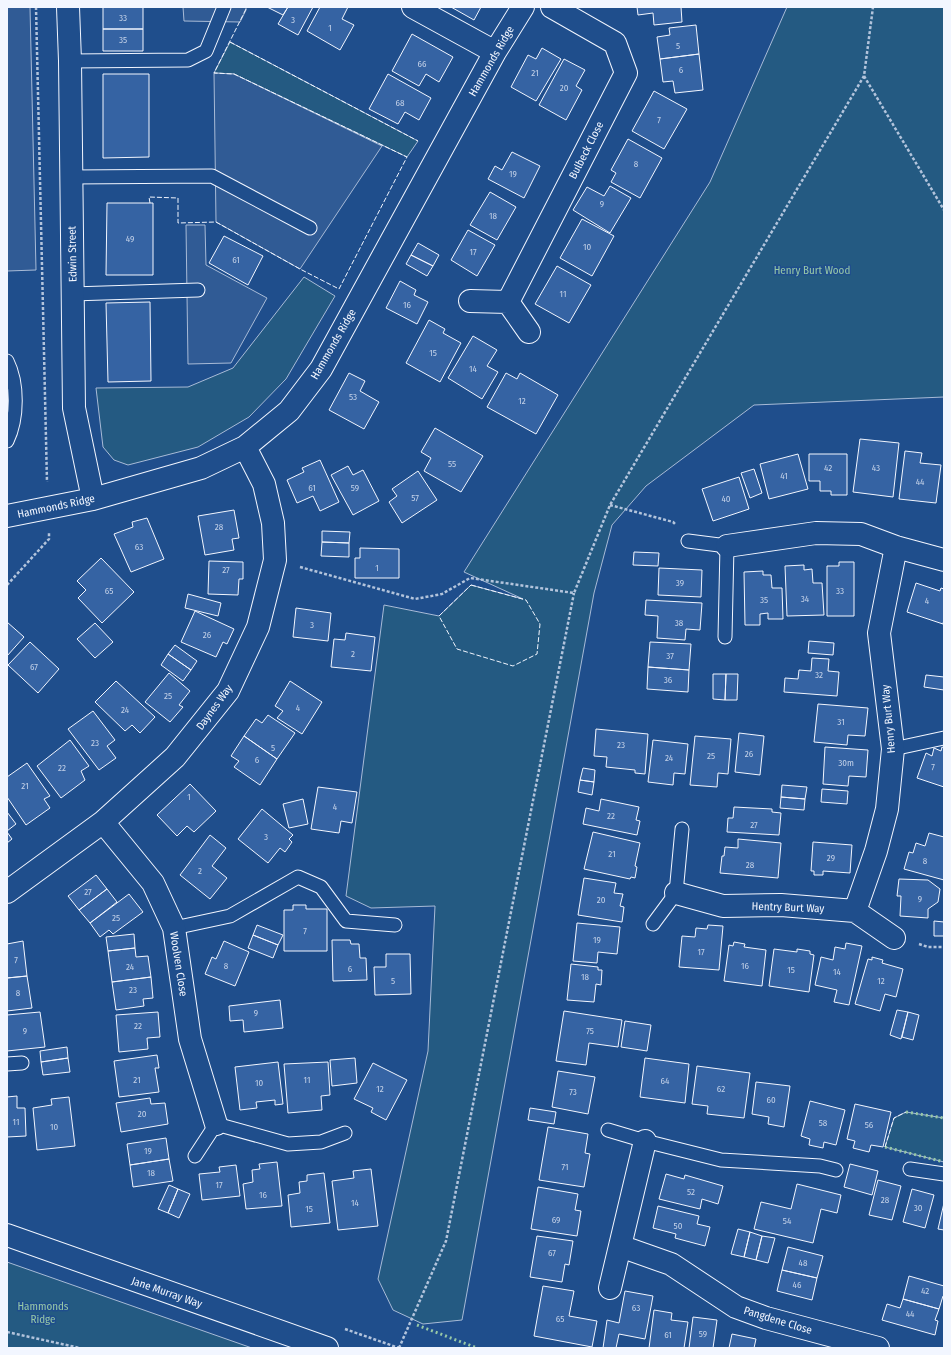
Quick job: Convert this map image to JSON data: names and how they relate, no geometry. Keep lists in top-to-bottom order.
{
  "streets": {
    "street": [
      "Hammonds Ridge",
      "Bulbeck Close",
      "Edwin Street",
      "Daynes Way",
      "Henry Burt Way",
      "Hentry Burt Way",
      "Woolven Close",
      "Jane Murray Way",
      "Pangdene Close"
    ]
  },
  "crossings": [
    ["Hammonds Ridge", "Edwin Street"],
    ["Hammonds Ridge", "Daynes Way"],
    ["Daynes Way", "Woolven Close"],
    ["Henry Burt Way", "Hentry Burt Way"]
  ],
  "parks": ["Henry Burt Wood", "Hammonds Ridge"],
  "house_numbers": [
    "33",
    "3",
    "1",
    "35",
    "5",
    "66",
    "6",
    "21",
    "20",
    "68",
    "7",
    "8",
    "19",
    "9",
    "18",
    "49",
    "10",
    "17",
    "61",
    "11",
    "16",
    "15",
    "14",
    "53",
    "12",
    "55",
    "42",
    "43",
    "41",
    "44",
    "61",
    "59",
    "57",
    "40",
    "28",
    "63",
    "1",
    "27",
    "39",
    "65",
    "33",
    "34",
    "35",
    "4",
    "38",
    "3",
    "26",
    "2",
    "37",
    "67",
    "32",
    "36",
    "25",
    "4",
    "24",
    "31",
    "23",
    "23",
    "5",
    "26",
    "25",
    "24",
    "6",
    "30m",
    "7",
    "22",
    "21",
    "1",
    "4",
    "22",
    "27",
    "3",
    "21",
    "29",
    "8",
    "28",
    "2",
    "27",
    "9",
    "20",
    "25",
    "7",
    "19",
    "17",
    "7",
    "8",
    "16",
    "24",
    "6",
    "15",
    "14",
    "18",
    "5",
    "12",
    "23",
    "8",
    "9",
    "22",
    "9",
    "75",
    "21",
    "11",
    "64",
    "10",
    "12",
    "62",
    "73",
    "60",
    "20",
    "11",
    "58",
    "56",
    "10",
    "19",
    "71",
    "18",
    "17",
    "52",
    "16",
    "28",
    "14",
    "30",
    "15",
    "69",
    "54",
    "50",
    "67",
    "48",
    "46",
    "42",
    "63",
    "44",
    "65",
    "59",
    "61"
  ]
}
